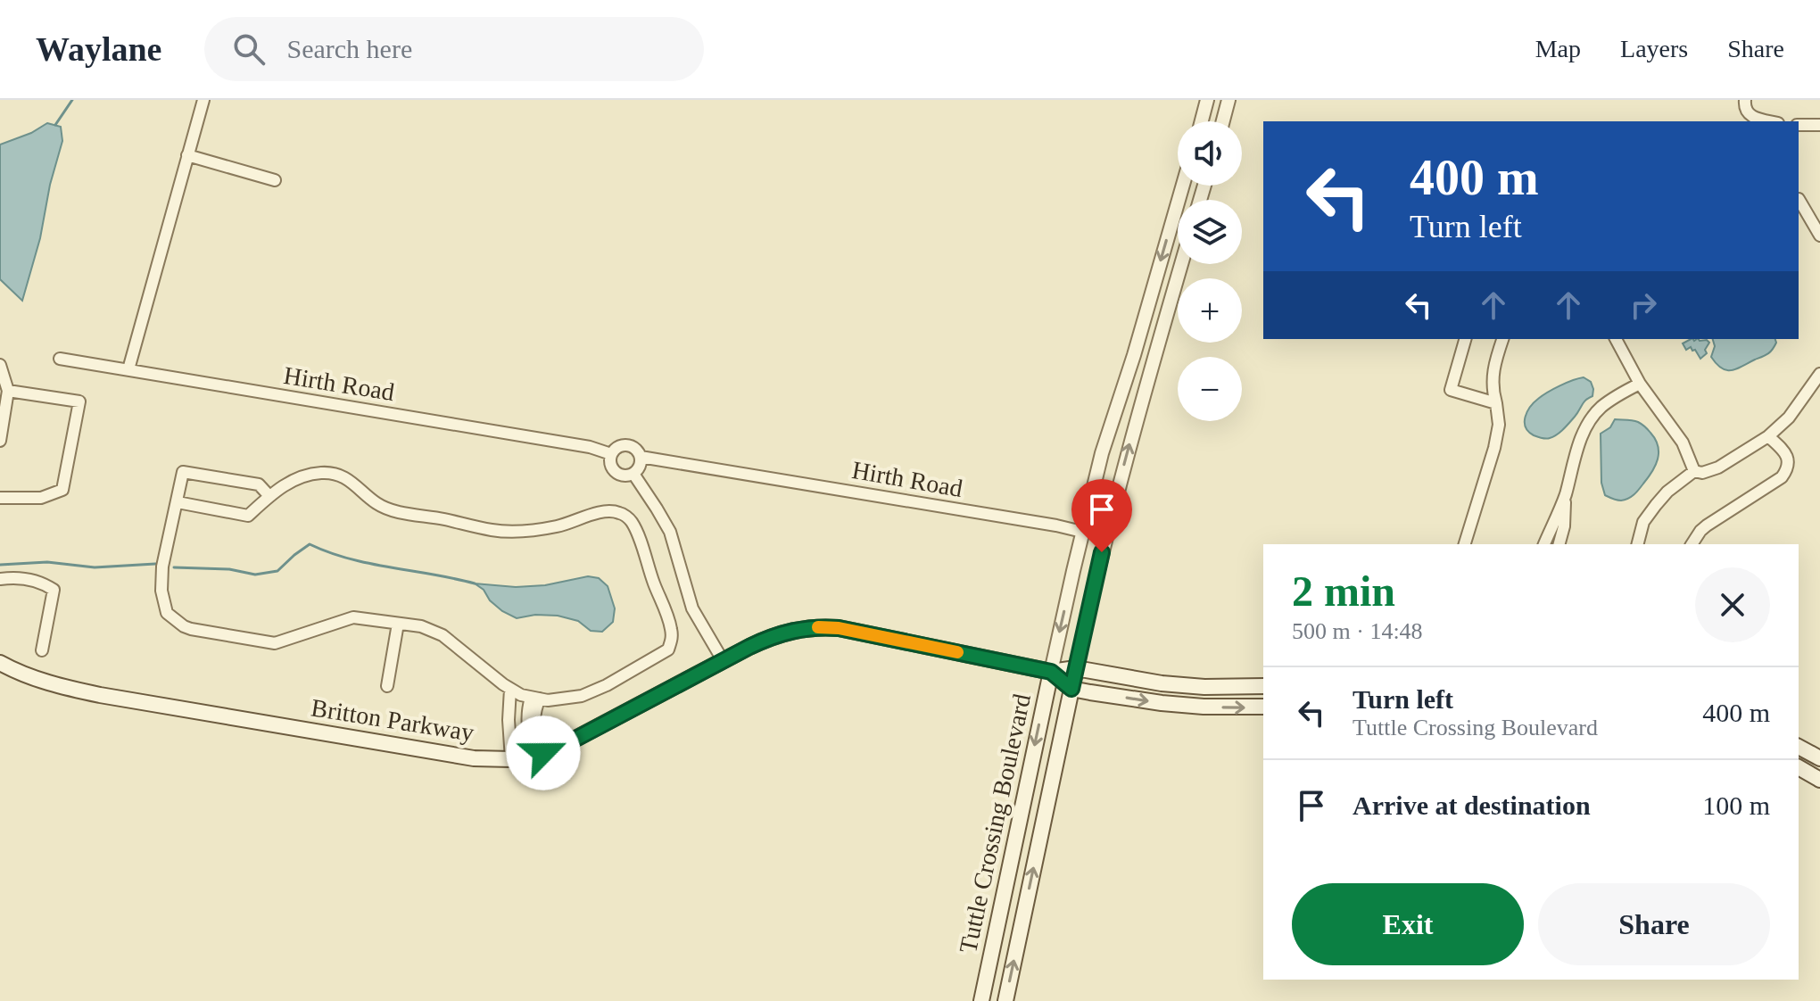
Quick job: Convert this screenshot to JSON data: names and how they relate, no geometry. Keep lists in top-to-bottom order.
{
  "streets": {
    "main road": ["Britton Parkway", "Tuttle Crossing Boulevard"],
    "street": ["Hirth Road"]
  },
  "crossings": [
    ["Hirth Road", "Tuttle Crossing Boulevard"],
    ["Britton Parkway", "Tuttle Crossing Boulevard"]
  ],
  "page": {
    "header": "Waylane",
    "search": "Search here",
    "nav": ["Map", "Layers", "Share"],
    "map_buttons": ["+", "−"],
    "turn": ["400 m", "Turn left"],
    "heading": ["2 min", "500 m · 14:48"],
    "list": [
      {
        "name": "Turn left",
        "note": "Tuttle Crossing Boulevard",
        "value": "400 m"
      },
      {
        "name": "Arrive at destination",
        "value": "100 m"
      }
    ],
    "buttons": ["Exit", "Share"]
  }
}
